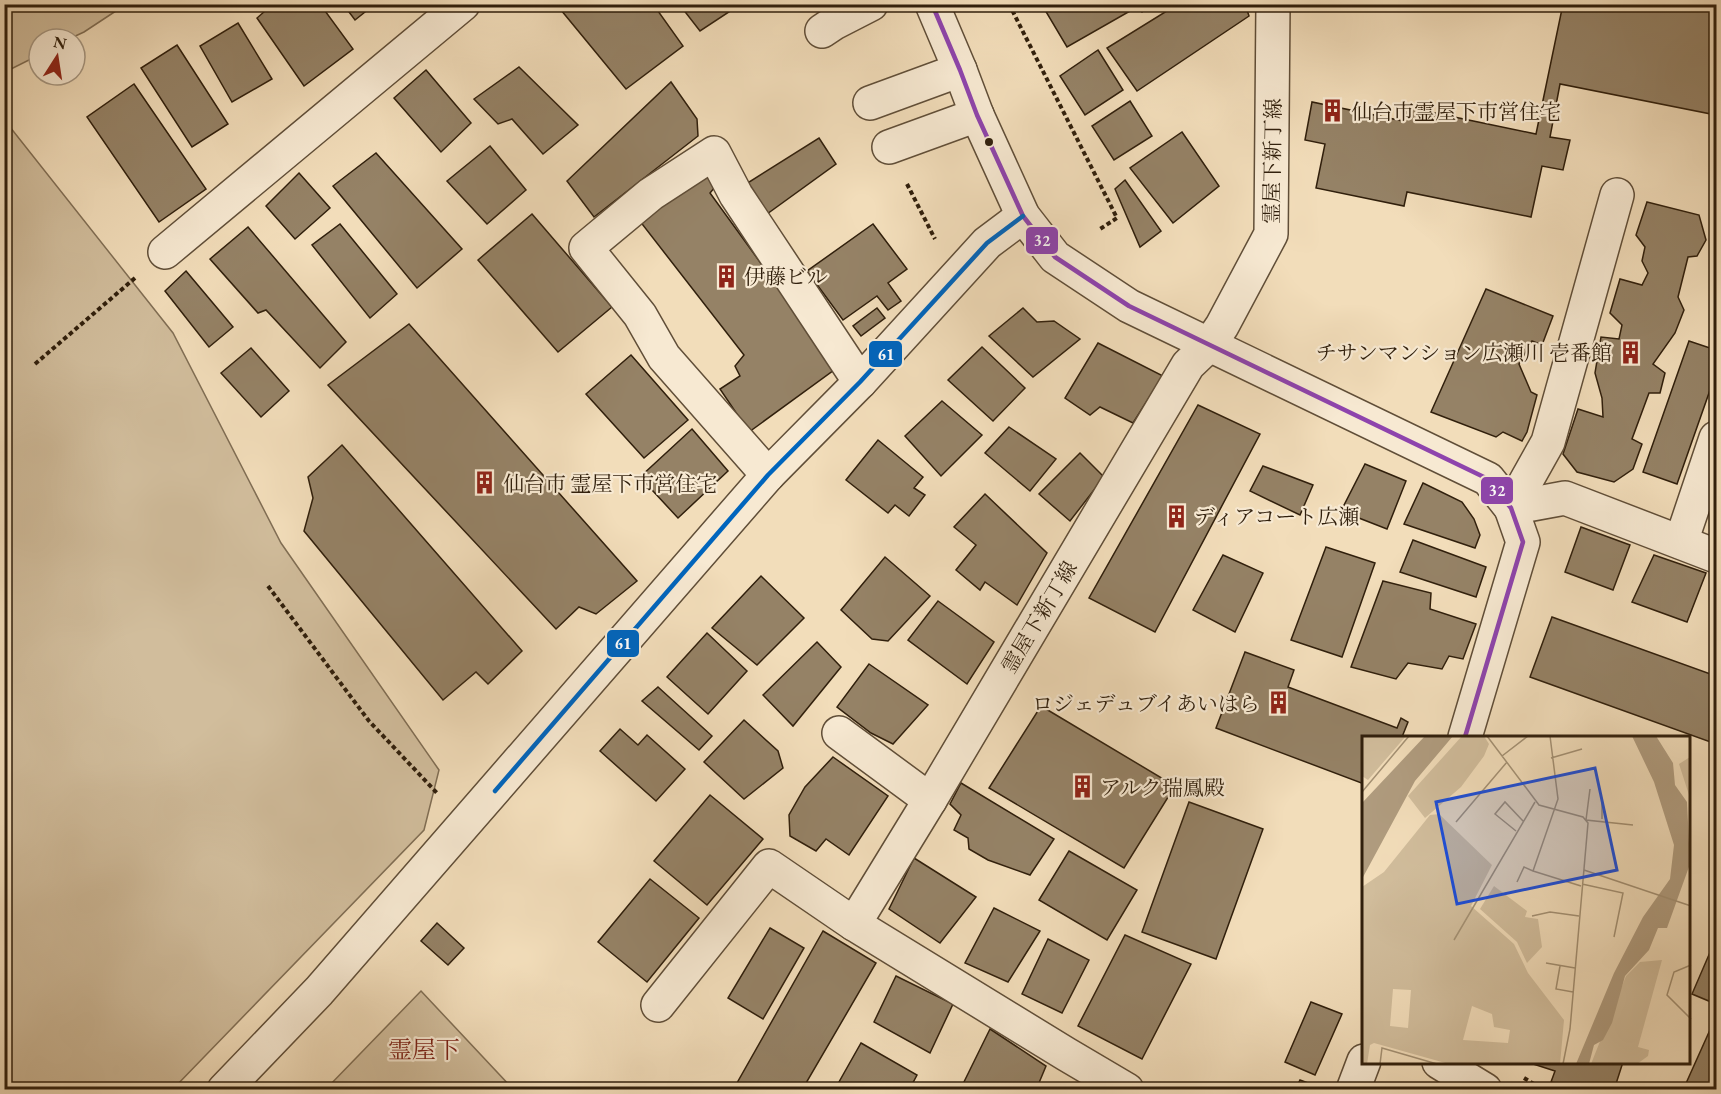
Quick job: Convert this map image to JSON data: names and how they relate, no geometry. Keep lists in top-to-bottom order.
{
  "streets": {
    "street": ["霊屋下新丁線"]
  },
  "districts": ["霊屋下"],
  "places": {
    "building": [
      "仙台市霊屋下市営住宅",
      "伊藤ビル",
      "チサンマンション広瀬川 壱番館",
      "仙台市 霊屋下市営住宅",
      "ディアコート広瀬",
      "ロジェデュブイあいはら",
      "アルク瑞鳳殿"
    ]
  },
  "lines": ["transit line 32", "transit line 61"],
  "north": "top"
}
